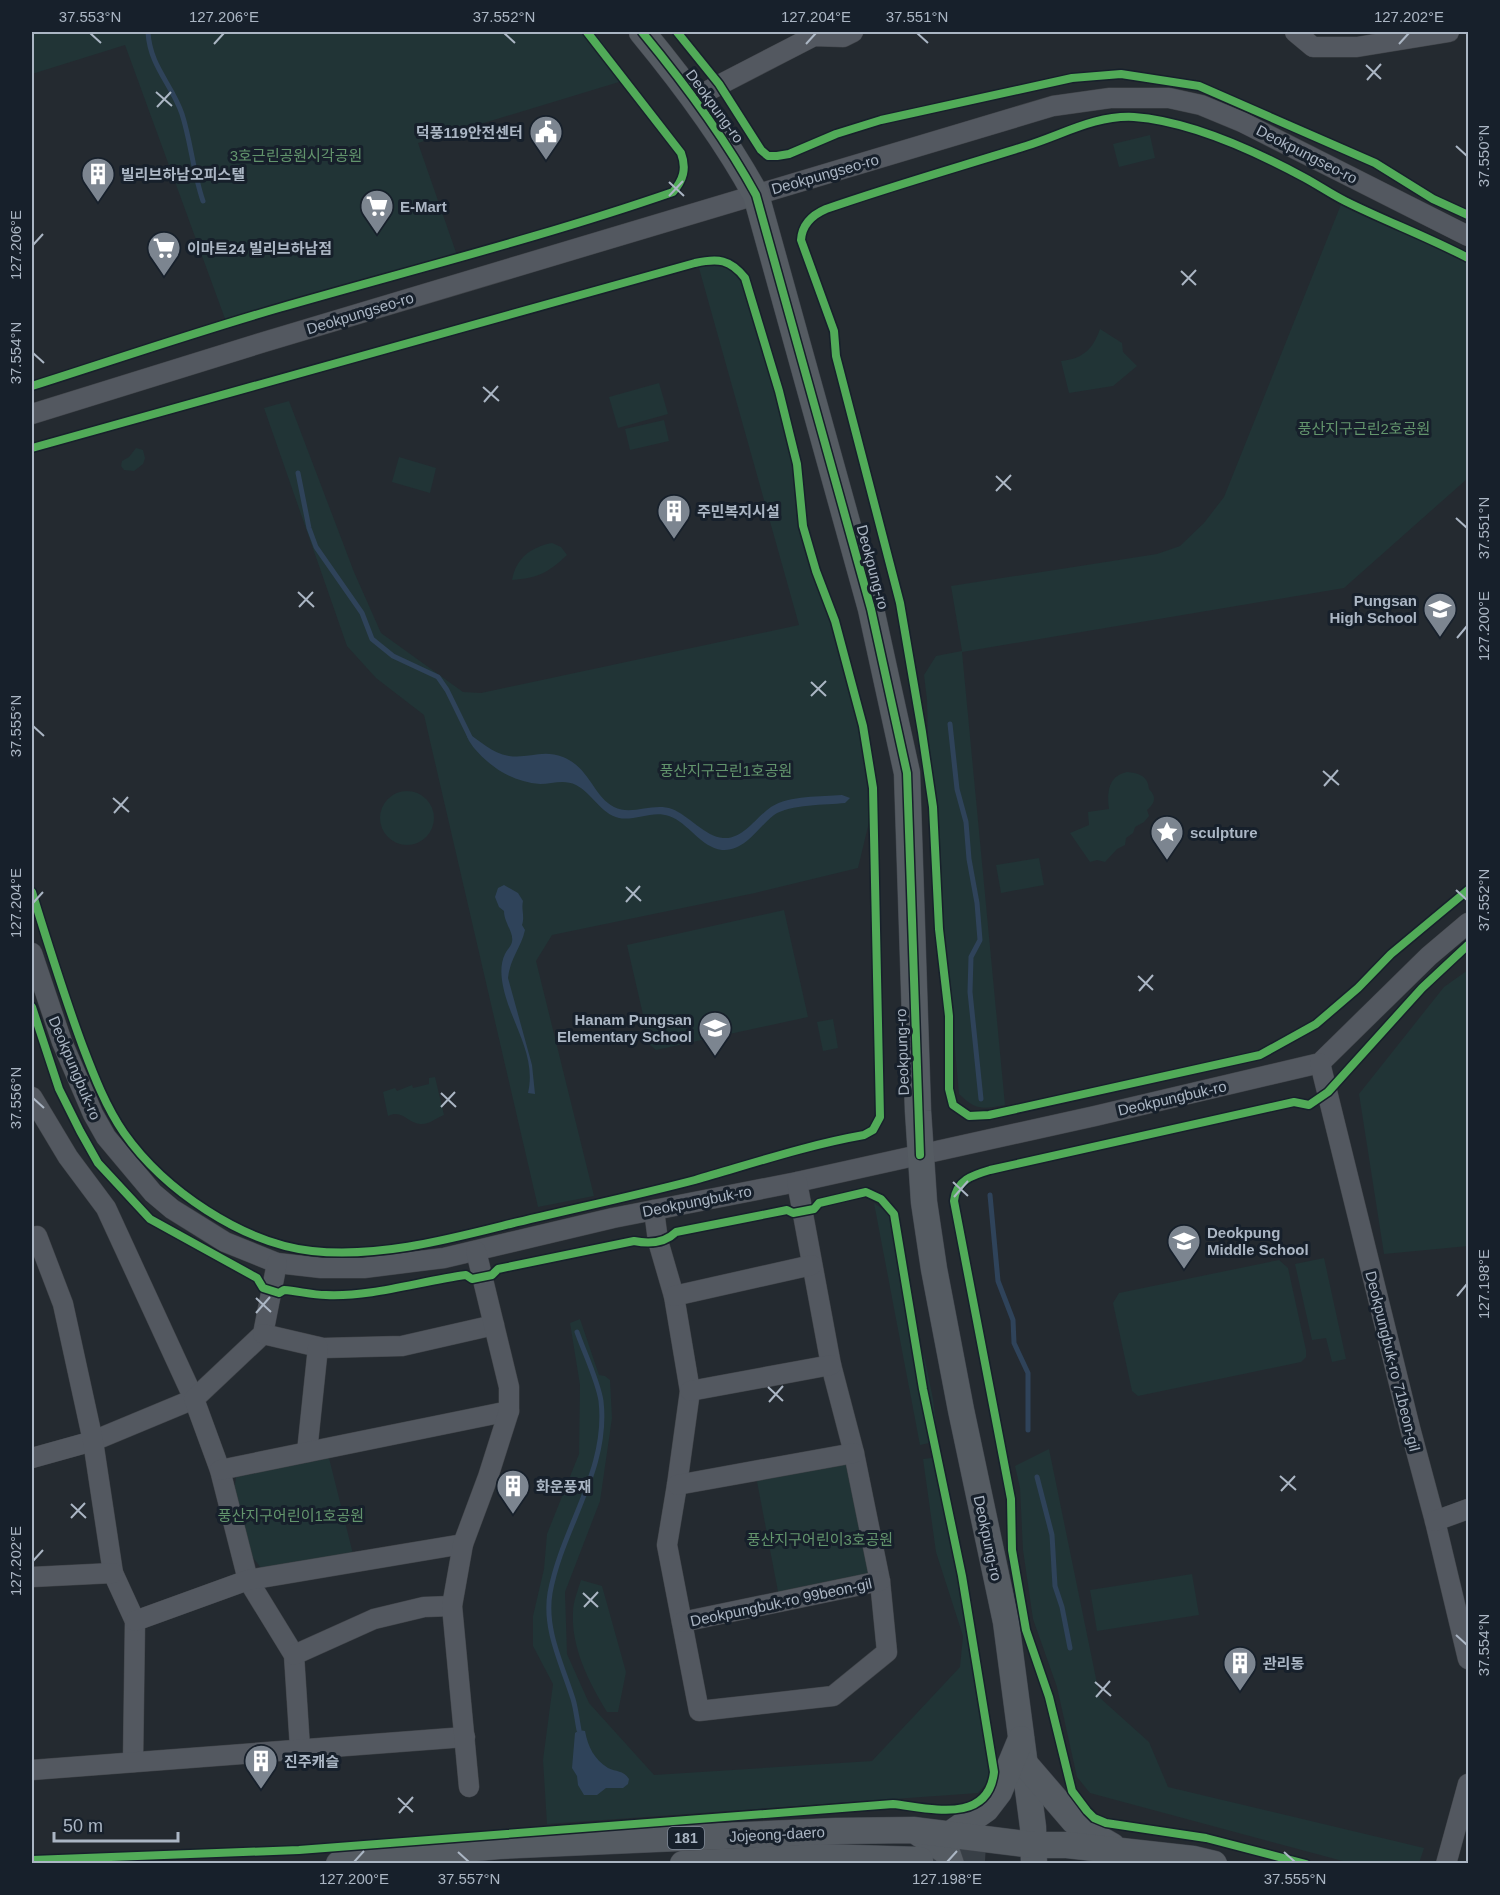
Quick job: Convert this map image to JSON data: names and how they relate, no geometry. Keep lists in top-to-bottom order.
{
  "streets": {
    "main road": ["Deokpung-ro", "Jojeong-daero", "181"],
    "street": [
      "Deokpungseo-ro",
      "Deokpungbuk-ro",
      "Deokpungbuk-ro 71beon-gil",
      "Deokpungbuk-ro 99beon-gil"
    ]
  },
  "crossings": [
    ["Deokpung-ro", "Deokpungseo-ro"],
    ["Deokpung-ro", "Deokpungbuk-ro"],
    ["Deokpung-ro", "Jojeong-daero"],
    ["Deokpungbuk-ro", "Deokpungbuk-ro 71beon-gil"],
    ["Deokpungbuk-ro", "Deokpungbuk-ro 99beon-gil"]
  ],
  "parks": [
    "3호근린공원시각공원",
    "풍산지구근린2호공원",
    "풍산지구근린1호공원",
    "풍산지구어린이1호공원",
    "풍산지구어린이3호공원"
  ],
  "places": {
    "public building": ["덕풍119안전센터"],
    "building": [
      "빌리브하남오피스텔",
      "주민복지시설",
      "화운풍재",
      "관리동",
      "진주캐슬"
    ],
    "supermarket": ["E-Mart", "이마트24 빌리브하남점"],
    "school or university": ["Pungsan High School", "Hanam Pungsan Elementary School", "Deokpung Middle School"],
    "place": ["sculpture"]
  },
  "scale_bar": "50 m",
  "coordinates": [
    "37.553°N",
    "127.206°E",
    "37.552°N",
    "127.204°E",
    "37.551°N",
    "127.202°E",
    "37.550°N",
    "37.554°N",
    "127.200°E",
    "37.555°N",
    "37.556°N",
    "127.198°E",
    "37.557°N"
  ]
}
